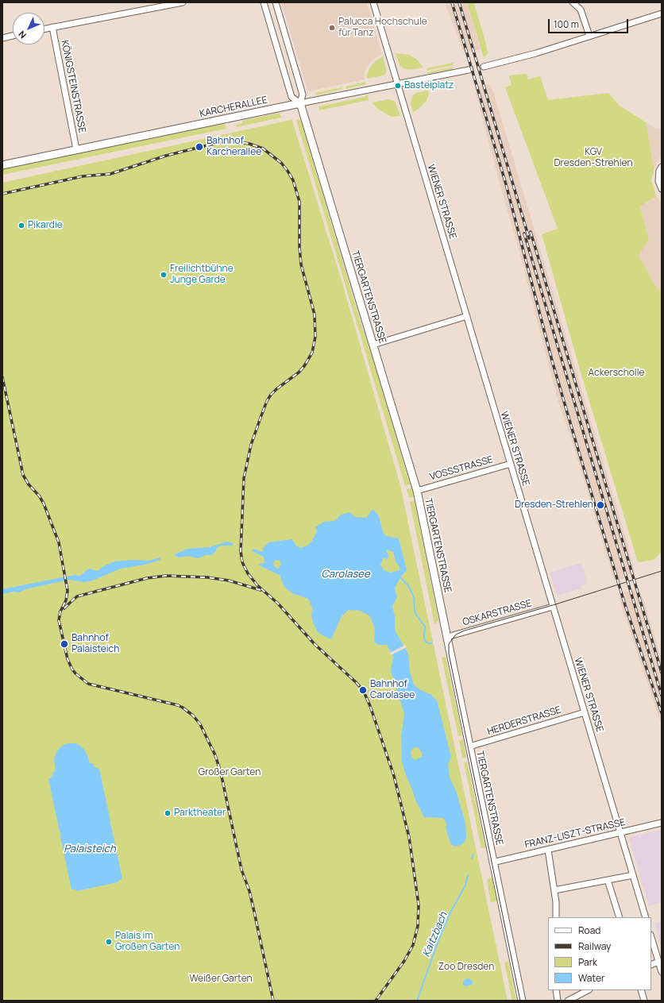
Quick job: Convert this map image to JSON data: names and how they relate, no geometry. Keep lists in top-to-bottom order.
{
  "streets": {
    "main road": ["KARCHERALLEE", "TIERGARTENSTRASSE"],
    "street": [
      "KÖNIGSTEINSTRASSE",
      "WIENER STRASSE",
      "VOSSSTRASSE",
      "OSKARSTRASSE",
      "HERDERSTRASSE",
      "FRANZ-LISZT-STRASSE"
    ]
  },
  "crossings": [
    ["KÖNIGSTEINSTRASSE", "KARCHERALLEE"],
    ["KARCHERALLEE", "WIENER STRASSE"],
    ["KARCHERALLEE", "TIERGARTENSTRASSE"],
    ["WIENER STRASSE", "VOSSSTRASSE"],
    ["WIENER STRASSE", "OSKARSTRASSE"],
    ["WIENER STRASSE", "HERDERSTRASSE"],
    ["WIENER STRASSE", "FRANZ-LISZT-STRASSE"],
    ["TIERGARTENSTRASSE", "VOSSSTRASSE"],
    ["TIERGARTENSTRASSE", "OSKARSTRASSE"],
    ["TIERGARTENSTRASSE", "HERDERSTRASSE"],
    ["TIERGARTENSTRASSE", "FRANZ-LISZT-STRASSE"]
  ],
  "water": ["Carolasee", "Palaisteich", "Kaitzbach"],
  "parks": [
    "KGV Dresden-Strehlen",
    "Ackerscholle",
    "Großer Garten",
    "Zoo Dresden",
    "Weißer Garten"
  ],
  "places": [
    "Palucca Hochschule für Tanz",
    "Basteiplatz",
    "Bahnhof Karcherallee",
    "Pikardie",
    "Freilichtbühne Junge Garde",
    "Dresden-Strehlen",
    "Bahnhof Palaisteich",
    "Bahnhof Carolasee",
    "Parktheater",
    "Palais im Großen Garten"
  ],
  "legend": [
    "Road",
    "Railway",
    "Park",
    "Water"
  ],
  "scale_bar": "100 m",
  "north": "bottom left"
}
